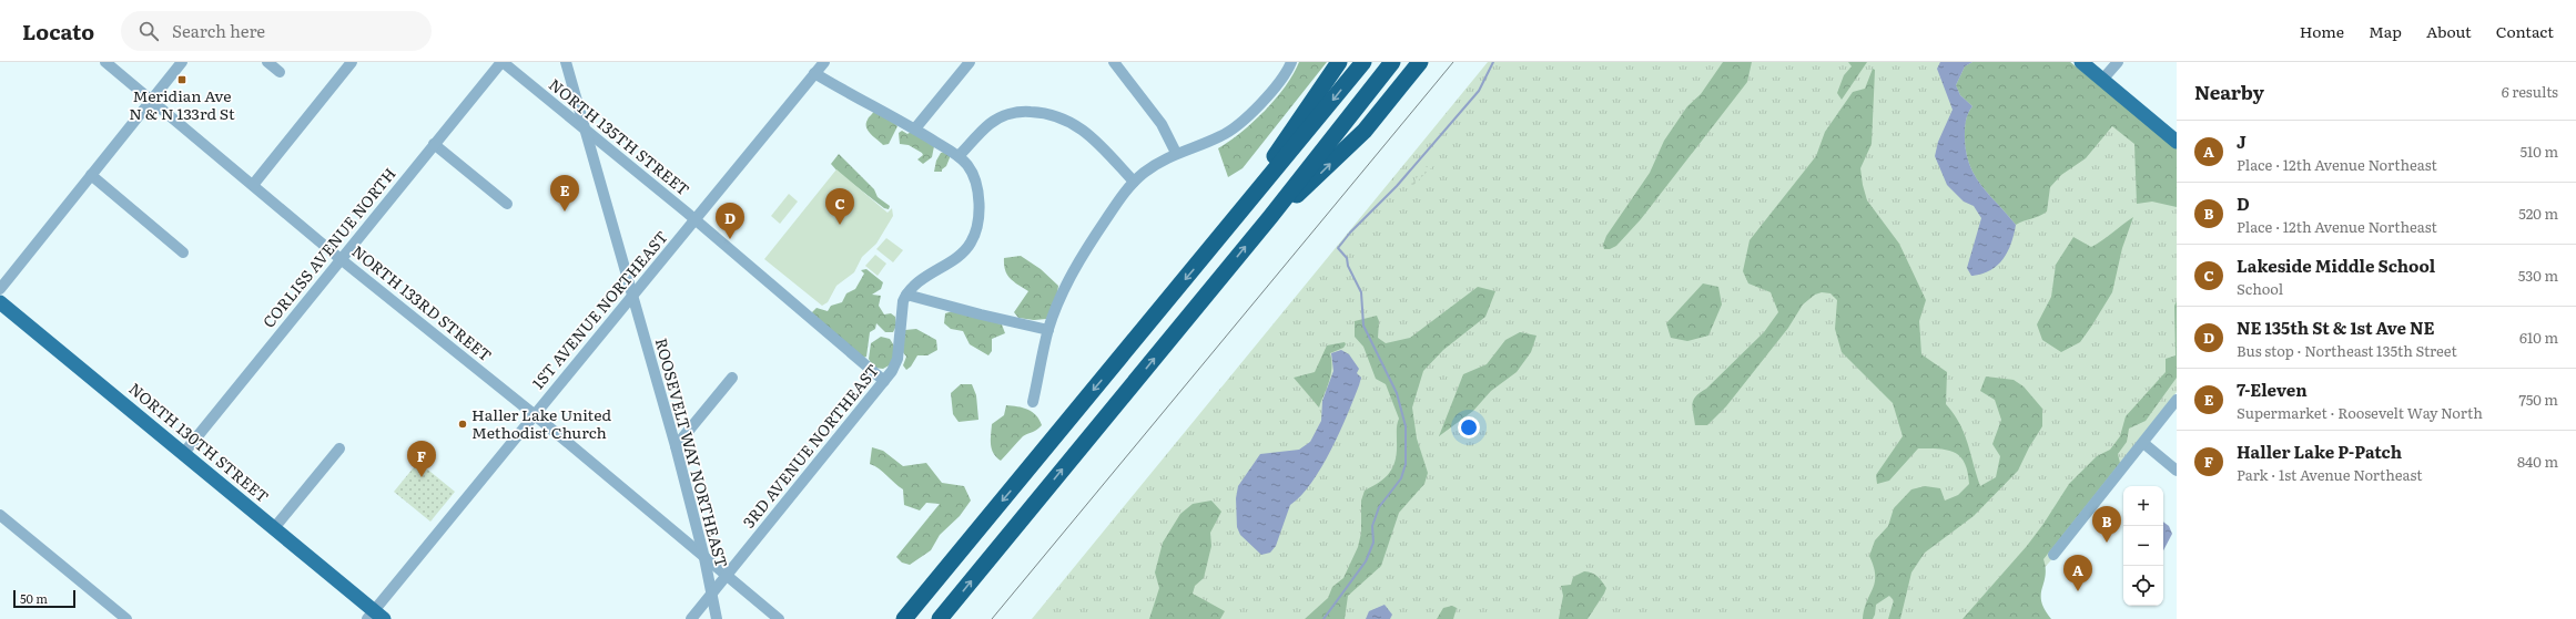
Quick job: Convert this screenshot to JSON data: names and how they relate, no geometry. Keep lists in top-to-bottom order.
{
  "streets": {
    "main road": ["NORTH 130TH STREET"],
    "street": [
      "NORTH 135TH STREET",
      "CORLISS AVENUE NORTH",
      "NORTH 133RD STREET",
      "1ST AVENUE NORTHEAST",
      "3RD AVENUE NORTHEAST",
      "ROOSEVELT WAY NORTHEAST"
    ]
  },
  "crossings": [
    ["NORTH 135TH STREET", "CORLISS AVENUE NORTH"],
    ["NORTH 135TH STREET", "1ST AVENUE NORTHEAST"],
    ["NORTH 135TH STREET", "3RD AVENUE NORTHEAST"],
    ["NORTH 135TH STREET", "ROOSEVELT WAY NORTHEAST"],
    ["CORLISS AVENUE NORTH", "NORTH 133RD STREET"],
    ["CORLISS AVENUE NORTH", "NORTH 130TH STREET"],
    ["NORTH 133RD STREET", "1ST AVENUE NORTHEAST"],
    ["NORTH 133RD STREET", "3RD AVENUE NORTHEAST"],
    ["NORTH 133RD STREET", "ROOSEVELT WAY NORTHEAST"],
    ["1ST AVENUE NORTHEAST", "NORTH 130TH STREET"],
    ["1ST AVENUE NORTHEAST", "ROOSEVELT WAY NORTHEAST"],
    ["3RD AVENUE NORTHEAST", "ROOSEVELT WAY NORTHEAST"]
  ],
  "places": {
    "transit": ["Meridian Ave N & N 133rd St"],
    "other": ["Haller Lake United Methodist Church"]
  },
  "scale_bar": "50 m",
  "page": {
    "header": "Locato",
    "search": "Search here",
    "nav": [
      "Home",
      "Map",
      "About",
      "Contact"
    ],
    "heading": ["Nearby", "6 results"],
    "list": [
      {
        "mark": "A",
        "name": "J",
        "note": "Place · 12th Avenue Northeast",
        "value": "510 m"
      },
      {
        "mark": "B",
        "name": "D",
        "note": "Place · 12th Avenue Northeast",
        "value": "520 m"
      },
      {
        "mark": "C",
        "name": "Lakeside Middle School",
        "note": "School",
        "value": "530 m"
      },
      {
        "mark": "D",
        "name": "NE 135th St & 1st Ave NE",
        "note": "Bus stop · Northeast 135th Street",
        "value": "610 m"
      },
      {
        "mark": "E",
        "name": "7-Eleven",
        "note": "Supermarket · Roosevelt Way North",
        "value": "750 m"
      },
      {
        "mark": "F",
        "name": "Haller Lake P-Patch",
        "note": "Park · 1st Avenue Northeast",
        "value": "840 m"
      }
    ],
    "pins": [
      "E",
      "C",
      "D",
      "F",
      "B",
      "A"
    ],
    "map_buttons": ["+", "−"],
    "scale": "50 m"
  }
}
